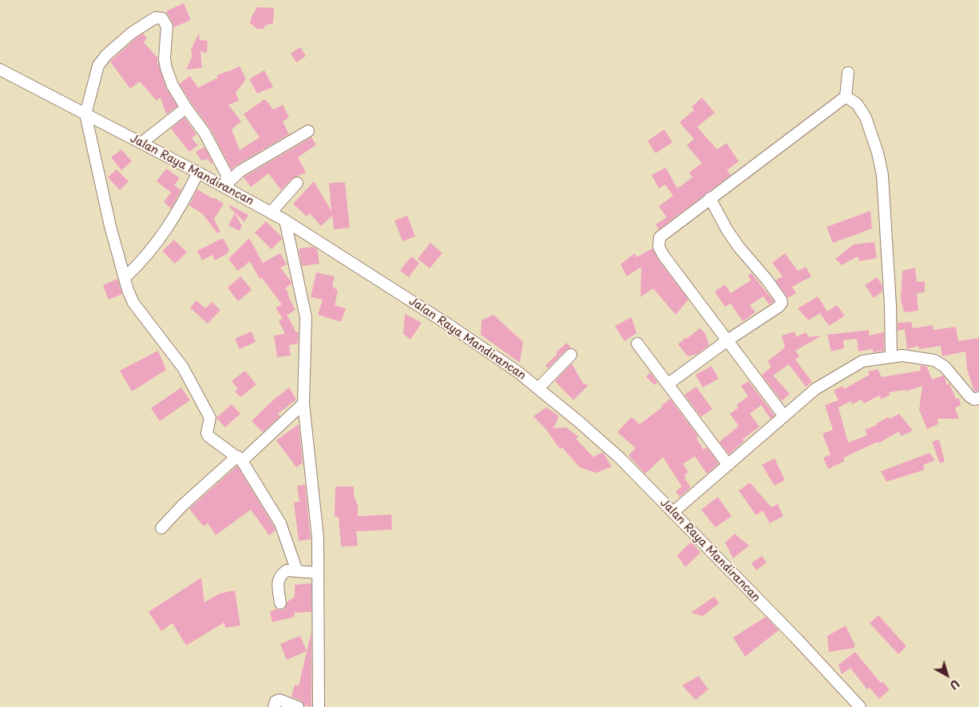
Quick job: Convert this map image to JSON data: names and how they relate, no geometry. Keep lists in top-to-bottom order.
{
  "streets": {
    "street": ["Jalan Raya Mandirancan"]
  },
  "north": "bottom right"
}
